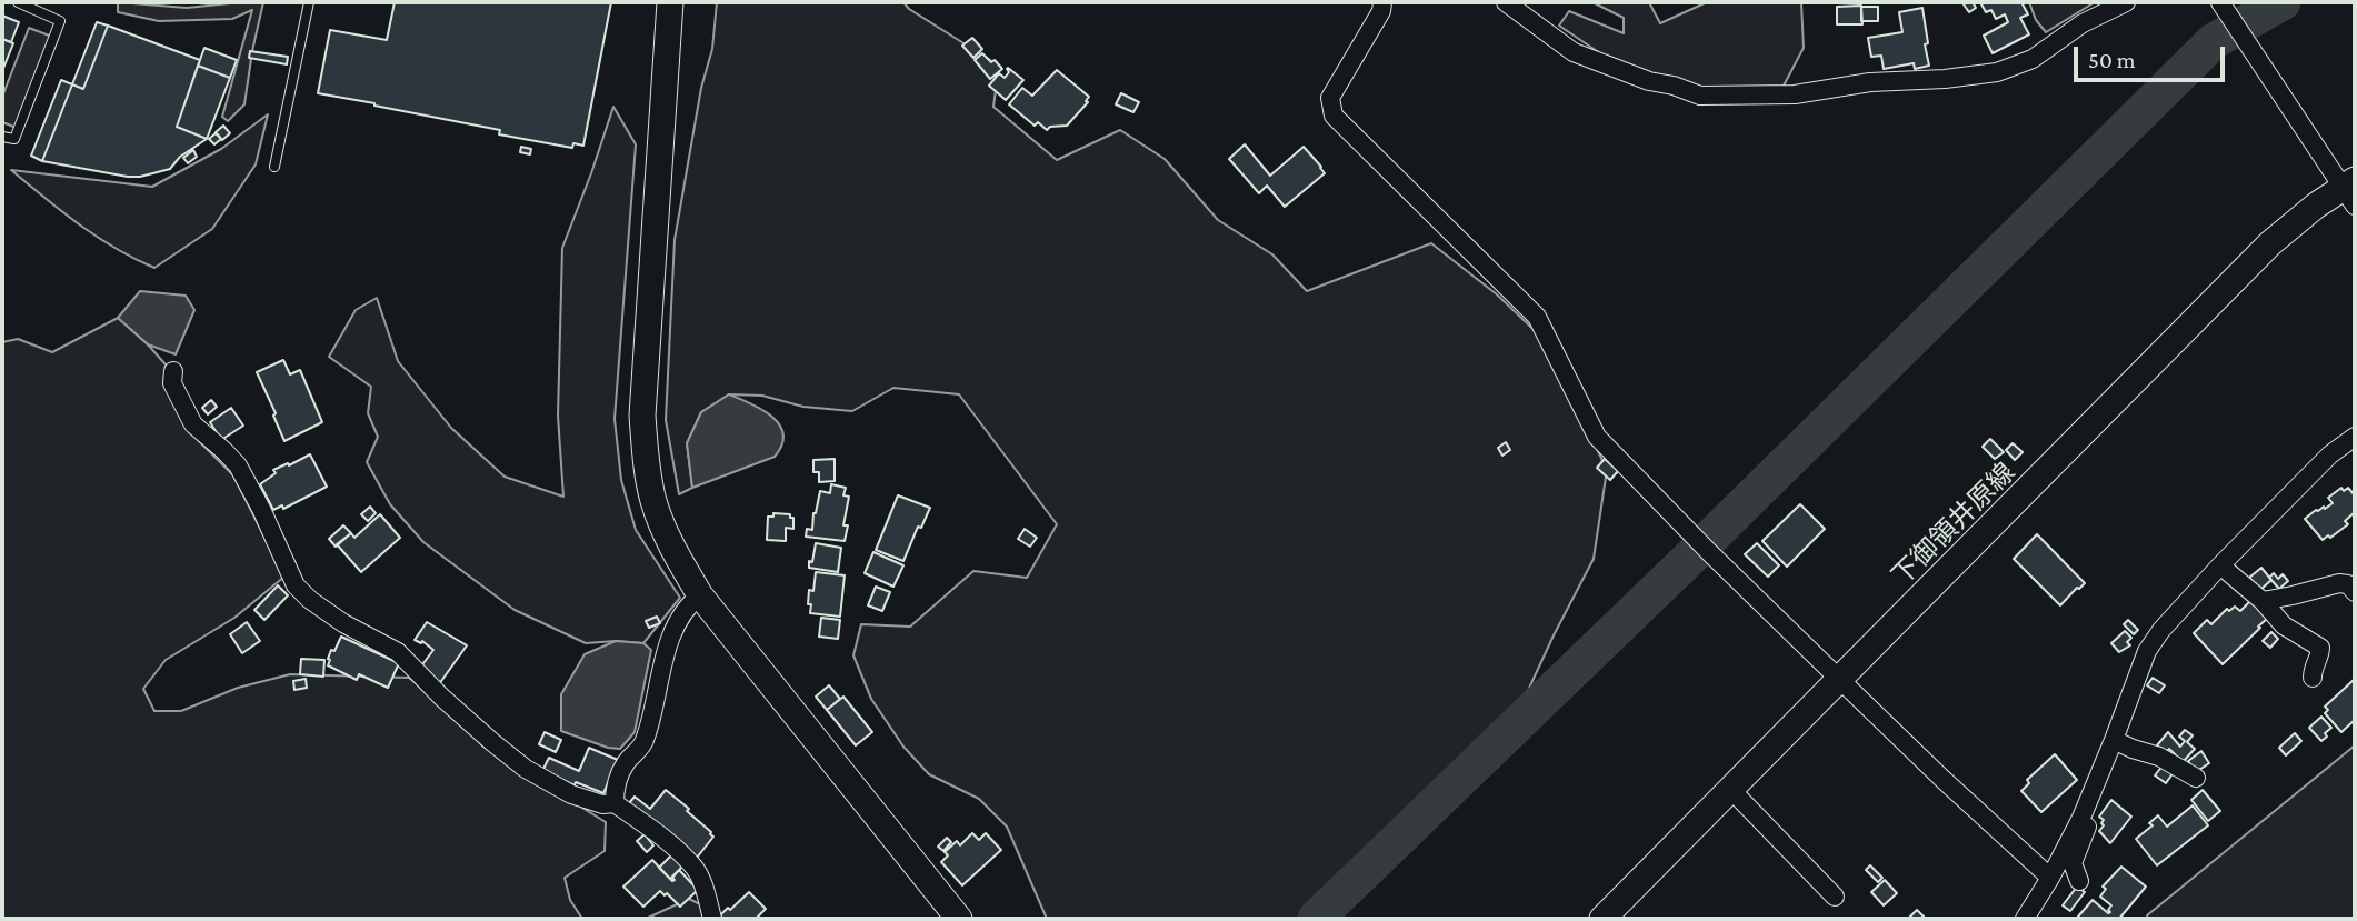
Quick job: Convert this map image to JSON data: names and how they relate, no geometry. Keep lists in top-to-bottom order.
{
  "streets": {
    "main road": ["下御領井原線"]
  },
  "scale_bar": "50 m"
}
